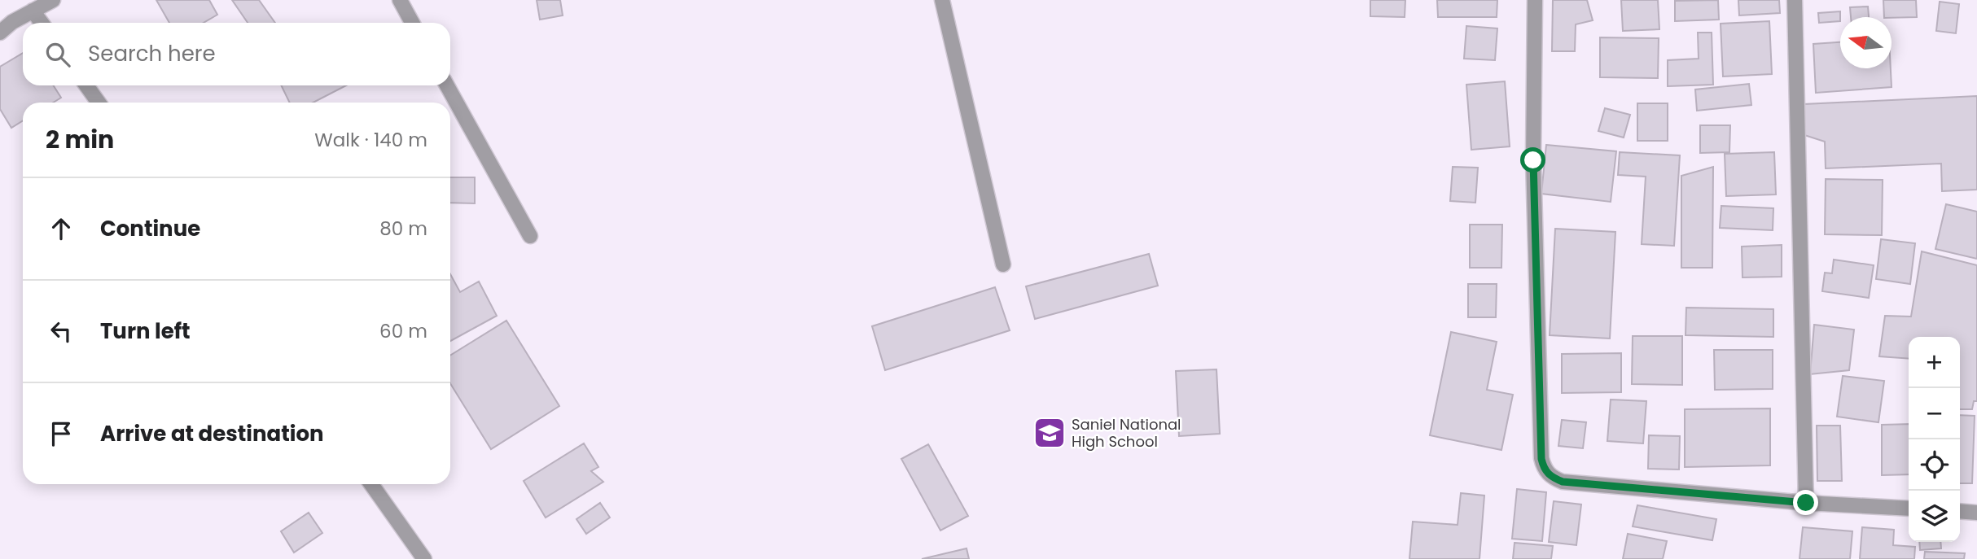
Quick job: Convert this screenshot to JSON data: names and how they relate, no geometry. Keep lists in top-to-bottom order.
{
  "places": {
    "school or university": ["Saniel National High School"]
  },
  "north": "left",
  "page": {
    "search": "Search here",
    "heading": ["2 min", "Walk · 140 m"],
    "list": [
      ["Continue", "80 m"],
      ["Turn left", "60 m"],
      "Arrive at destination"
    ],
    "map_buttons": ["+", "−"]
  }
}
